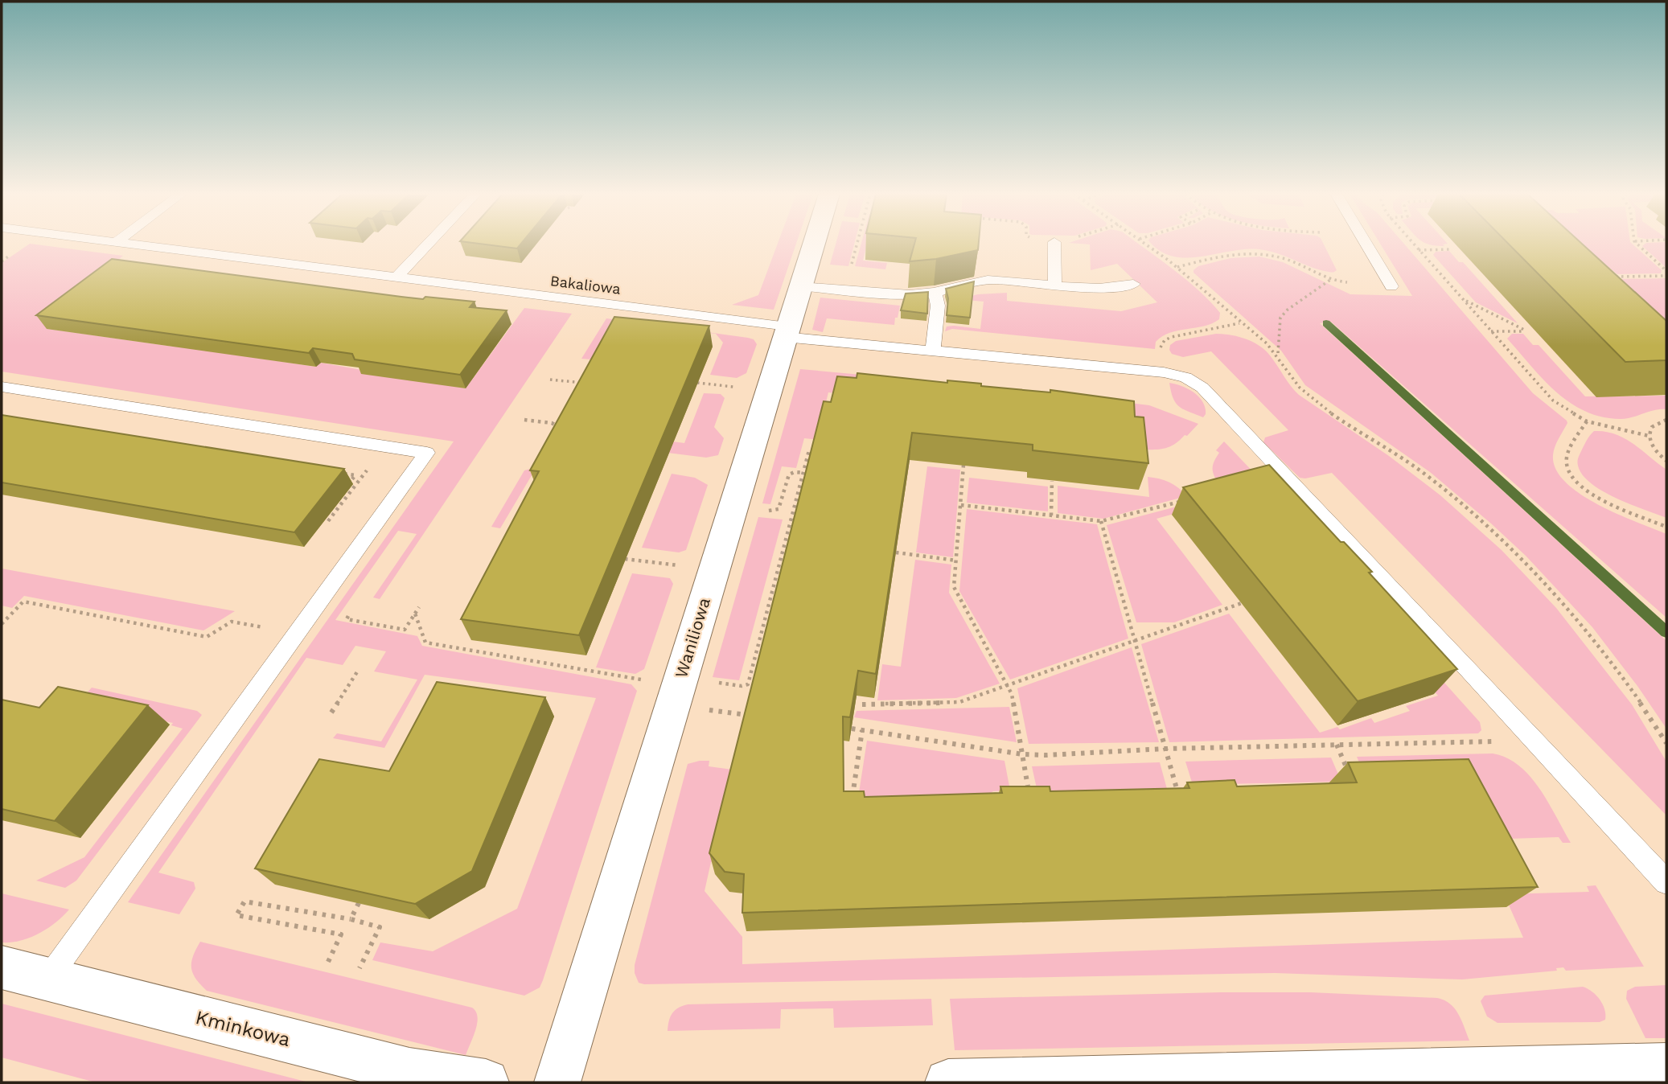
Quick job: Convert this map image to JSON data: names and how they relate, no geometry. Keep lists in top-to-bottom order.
{
  "streets": {
    "street": ["Waniliowa", "Kminkowa"],
    "lane": ["Bakaliowa"]
  },
  "crossings": [
    ["Bakaliowa", "Waniliowa"]
  ]
}
